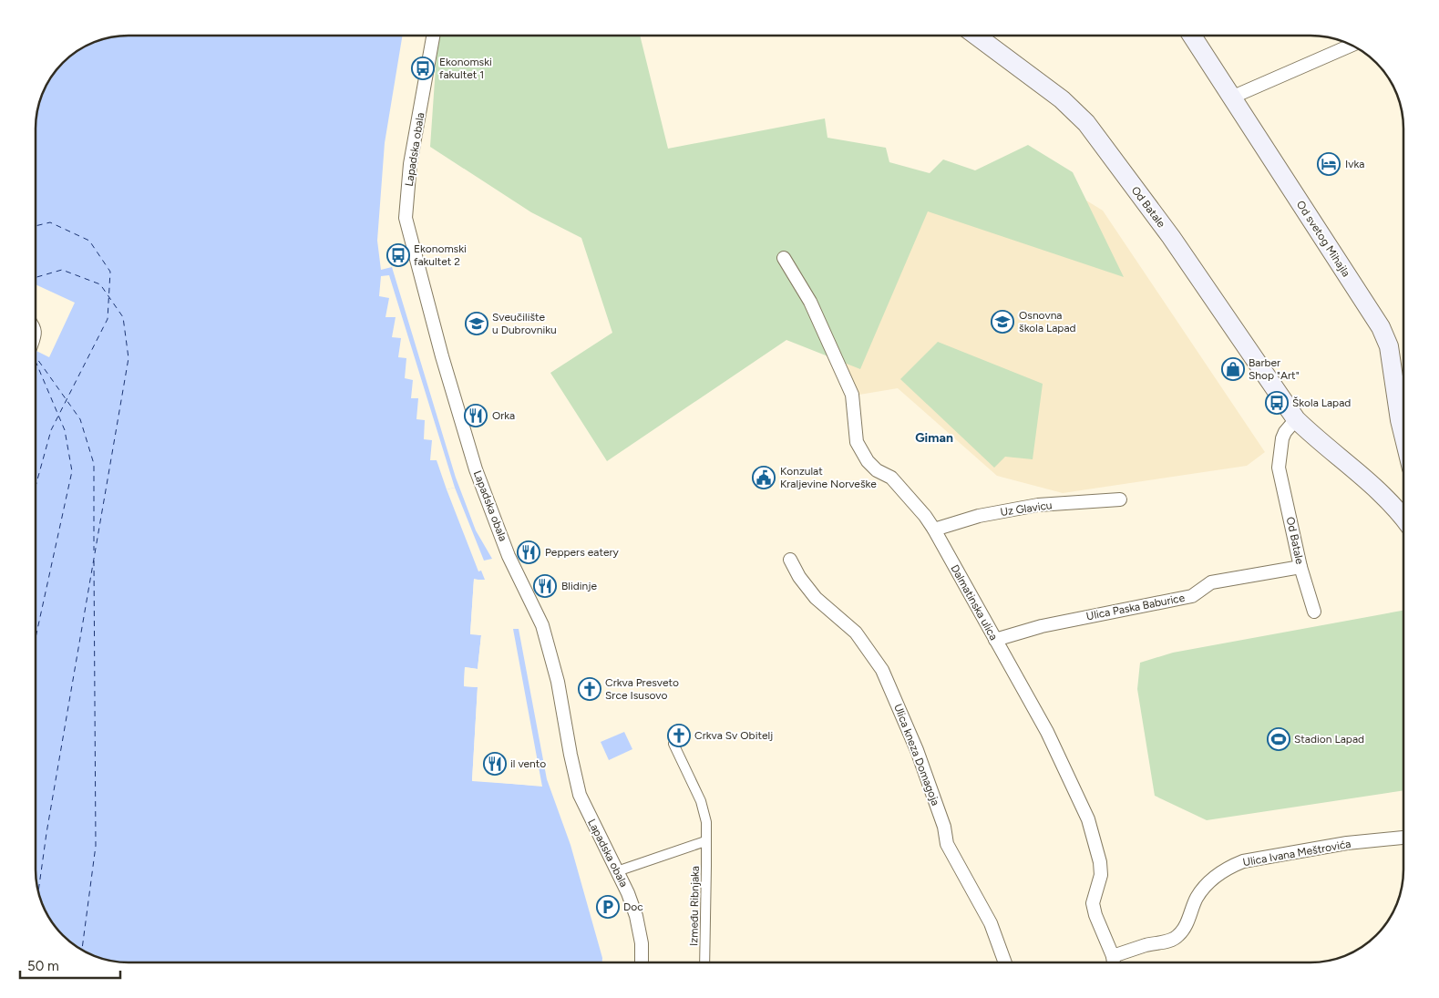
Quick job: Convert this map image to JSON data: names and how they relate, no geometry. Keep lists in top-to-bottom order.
{
  "streets": {
    "main road": ["Od Batale", "Od svetog Mihajla"],
    "street": [
      "Lapadska obala",
      "Uz Glavicu",
      "Dalmatinska ulica",
      "Ulica Paska Baburice",
      "Ulica kneza Domagoja",
      "Ulica Ivana Meštrovića",
      "Između Ribnjaka"
    ]
  },
  "crossings": [
    ["Od Batale", "Ulica Paska Baburice"],
    ["Uz Glavicu", "Dalmatinska ulica"],
    ["Dalmatinska ulica", "Ulica Paska Baburice"],
    ["Dalmatinska ulica", "Ulica Ivana Meštrovića"]
  ],
  "districts": ["Giman"],
  "places": {
    "bus stop": ["Ekonomski fakultet 1", "Ekonomski fakultet 2", "Škola Lapad"],
    "hotel": ["Ivka"],
    "school or university": ["Osnovna škola Lapad", "Sveučilište u Dubrovniku"],
    "shop": ["Barber Shop \"Art\""],
    "restaurant": [
      "Orka",
      "Peppers eatery",
      "Blidinje",
      "il vento"
    ],
    "public building": ["Konzulat Kraljevine Norveške"],
    "church": ["Crkva Presveto Srce Isusovo", "Crkva Sv Obitelj"],
    "sports": ["Stadion Lapad"],
    "parking": ["Doc"]
  },
  "scale_bar": "50 m"
}
